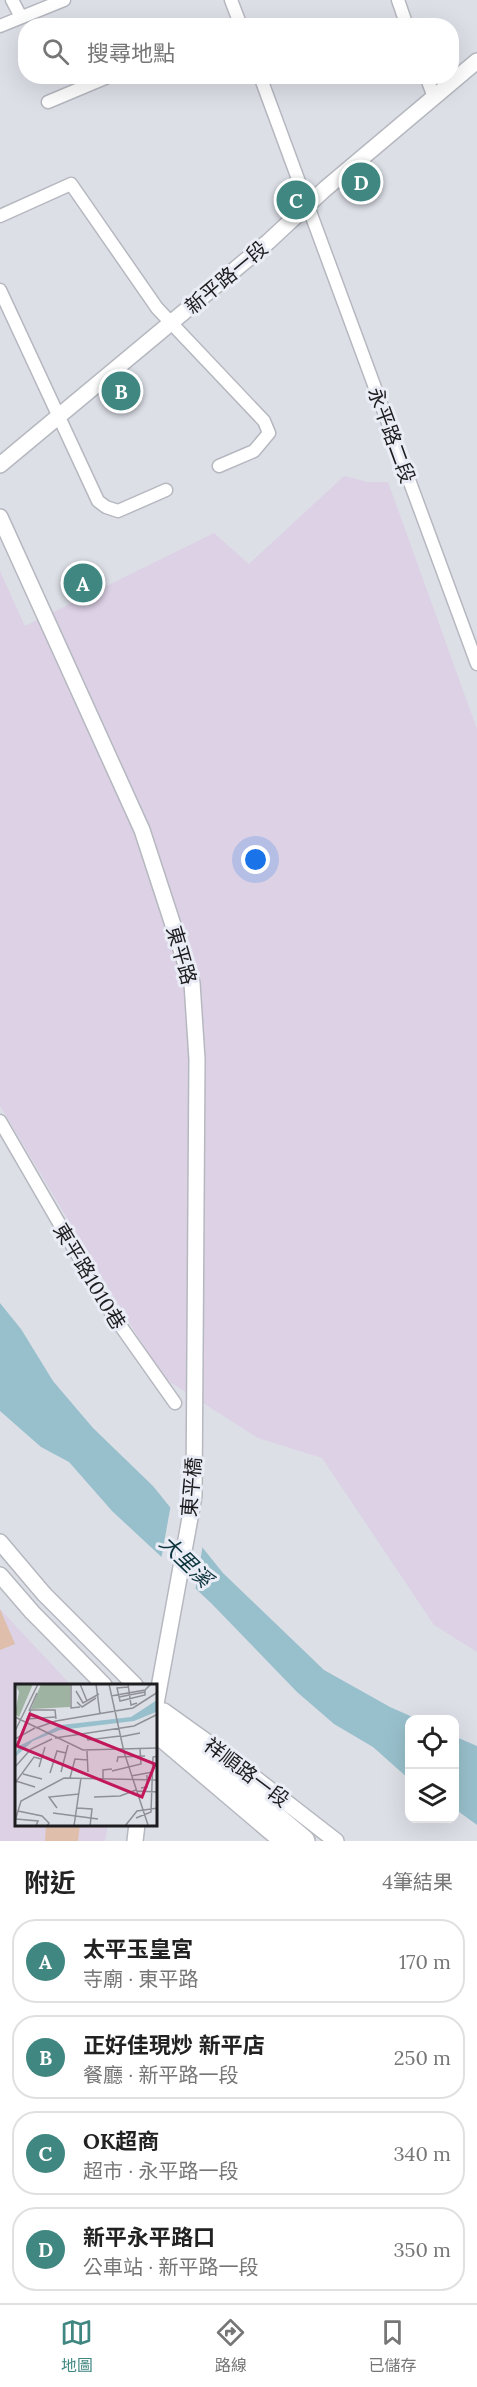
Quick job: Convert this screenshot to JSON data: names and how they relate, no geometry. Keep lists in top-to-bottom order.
{
  "streets": {
    "street": [
      "新平路一段",
      "永平路二段",
      "東平路",
      "東平路1010巷",
      "東平橋",
      "祥順路一段"
    ]
  },
  "crossings": [
    ["新平路一段", "永平路二段"],
    ["東平路", "東平橋"]
  ],
  "water": ["大里溪"],
  "page": {
    "search": "搜尋地點",
    "pins": [
      "D",
      "C",
      "B",
      "A"
    ],
    "heading": ["附近", "4筆結果"],
    "list": [
      {
        "mark": "A",
        "name": "太平玉皇宮",
        "note": "寺廟 · 東平路",
        "value": "170 m"
      },
      {
        "mark": "B",
        "name": "正好佳現炒 新平店",
        "note": "餐廳 · 新平路一段",
        "value": "250 m"
      },
      {
        "mark": "C",
        "name": "OK超商",
        "note": "超市 · 永平路一段",
        "value": "340 m"
      },
      {
        "mark": "D",
        "name": "新平永平路口",
        "note": "公車站 · 新平路一段",
        "value": "350 m"
      }
    ],
    "nav": ["地圖", "路線", "已儲存"]
  }
}
